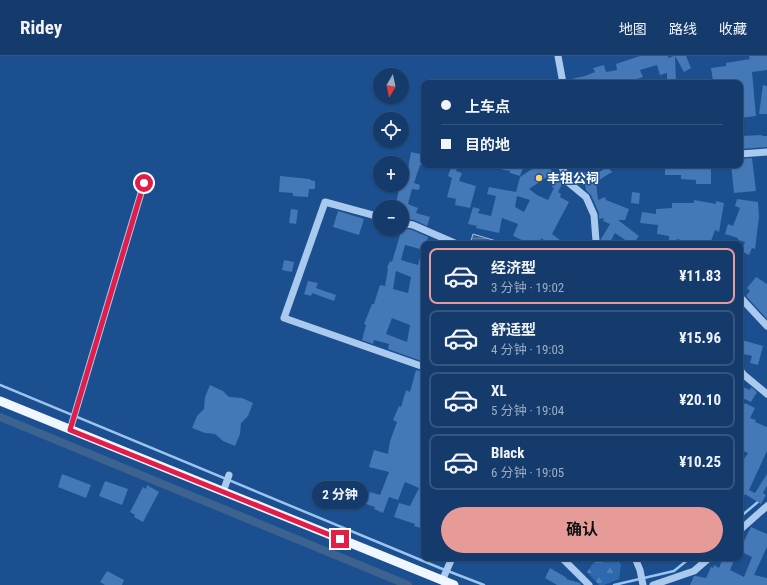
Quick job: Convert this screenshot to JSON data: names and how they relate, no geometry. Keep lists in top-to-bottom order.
{
  "places": ["丰祖公祠"],
  "north": "bottom",
  "page": {
    "header": "Ridey",
    "nav": ["地图", "路线", "收藏"],
    "map_buttons": ["+", "−"],
    "banner": ["上车点", "目的地"],
    "list": [
      {
        "name": "经济型",
        "note": "3 分钟 · 19:02",
        "value": "¥11.83"
      },
      {
        "name": "舒适型",
        "note": "4 分钟 · 19:03",
        "value": "¥15.96"
      },
      {
        "name": "XL",
        "note": "5 分钟 · 19:04",
        "value": "¥20.10"
      },
      {
        "name": "Black",
        "note": "6 分钟 · 19:05",
        "value": "¥10.25"
      }
    ],
    "bubble": "2 分钟",
    "buttons": "确认"
  }
}
